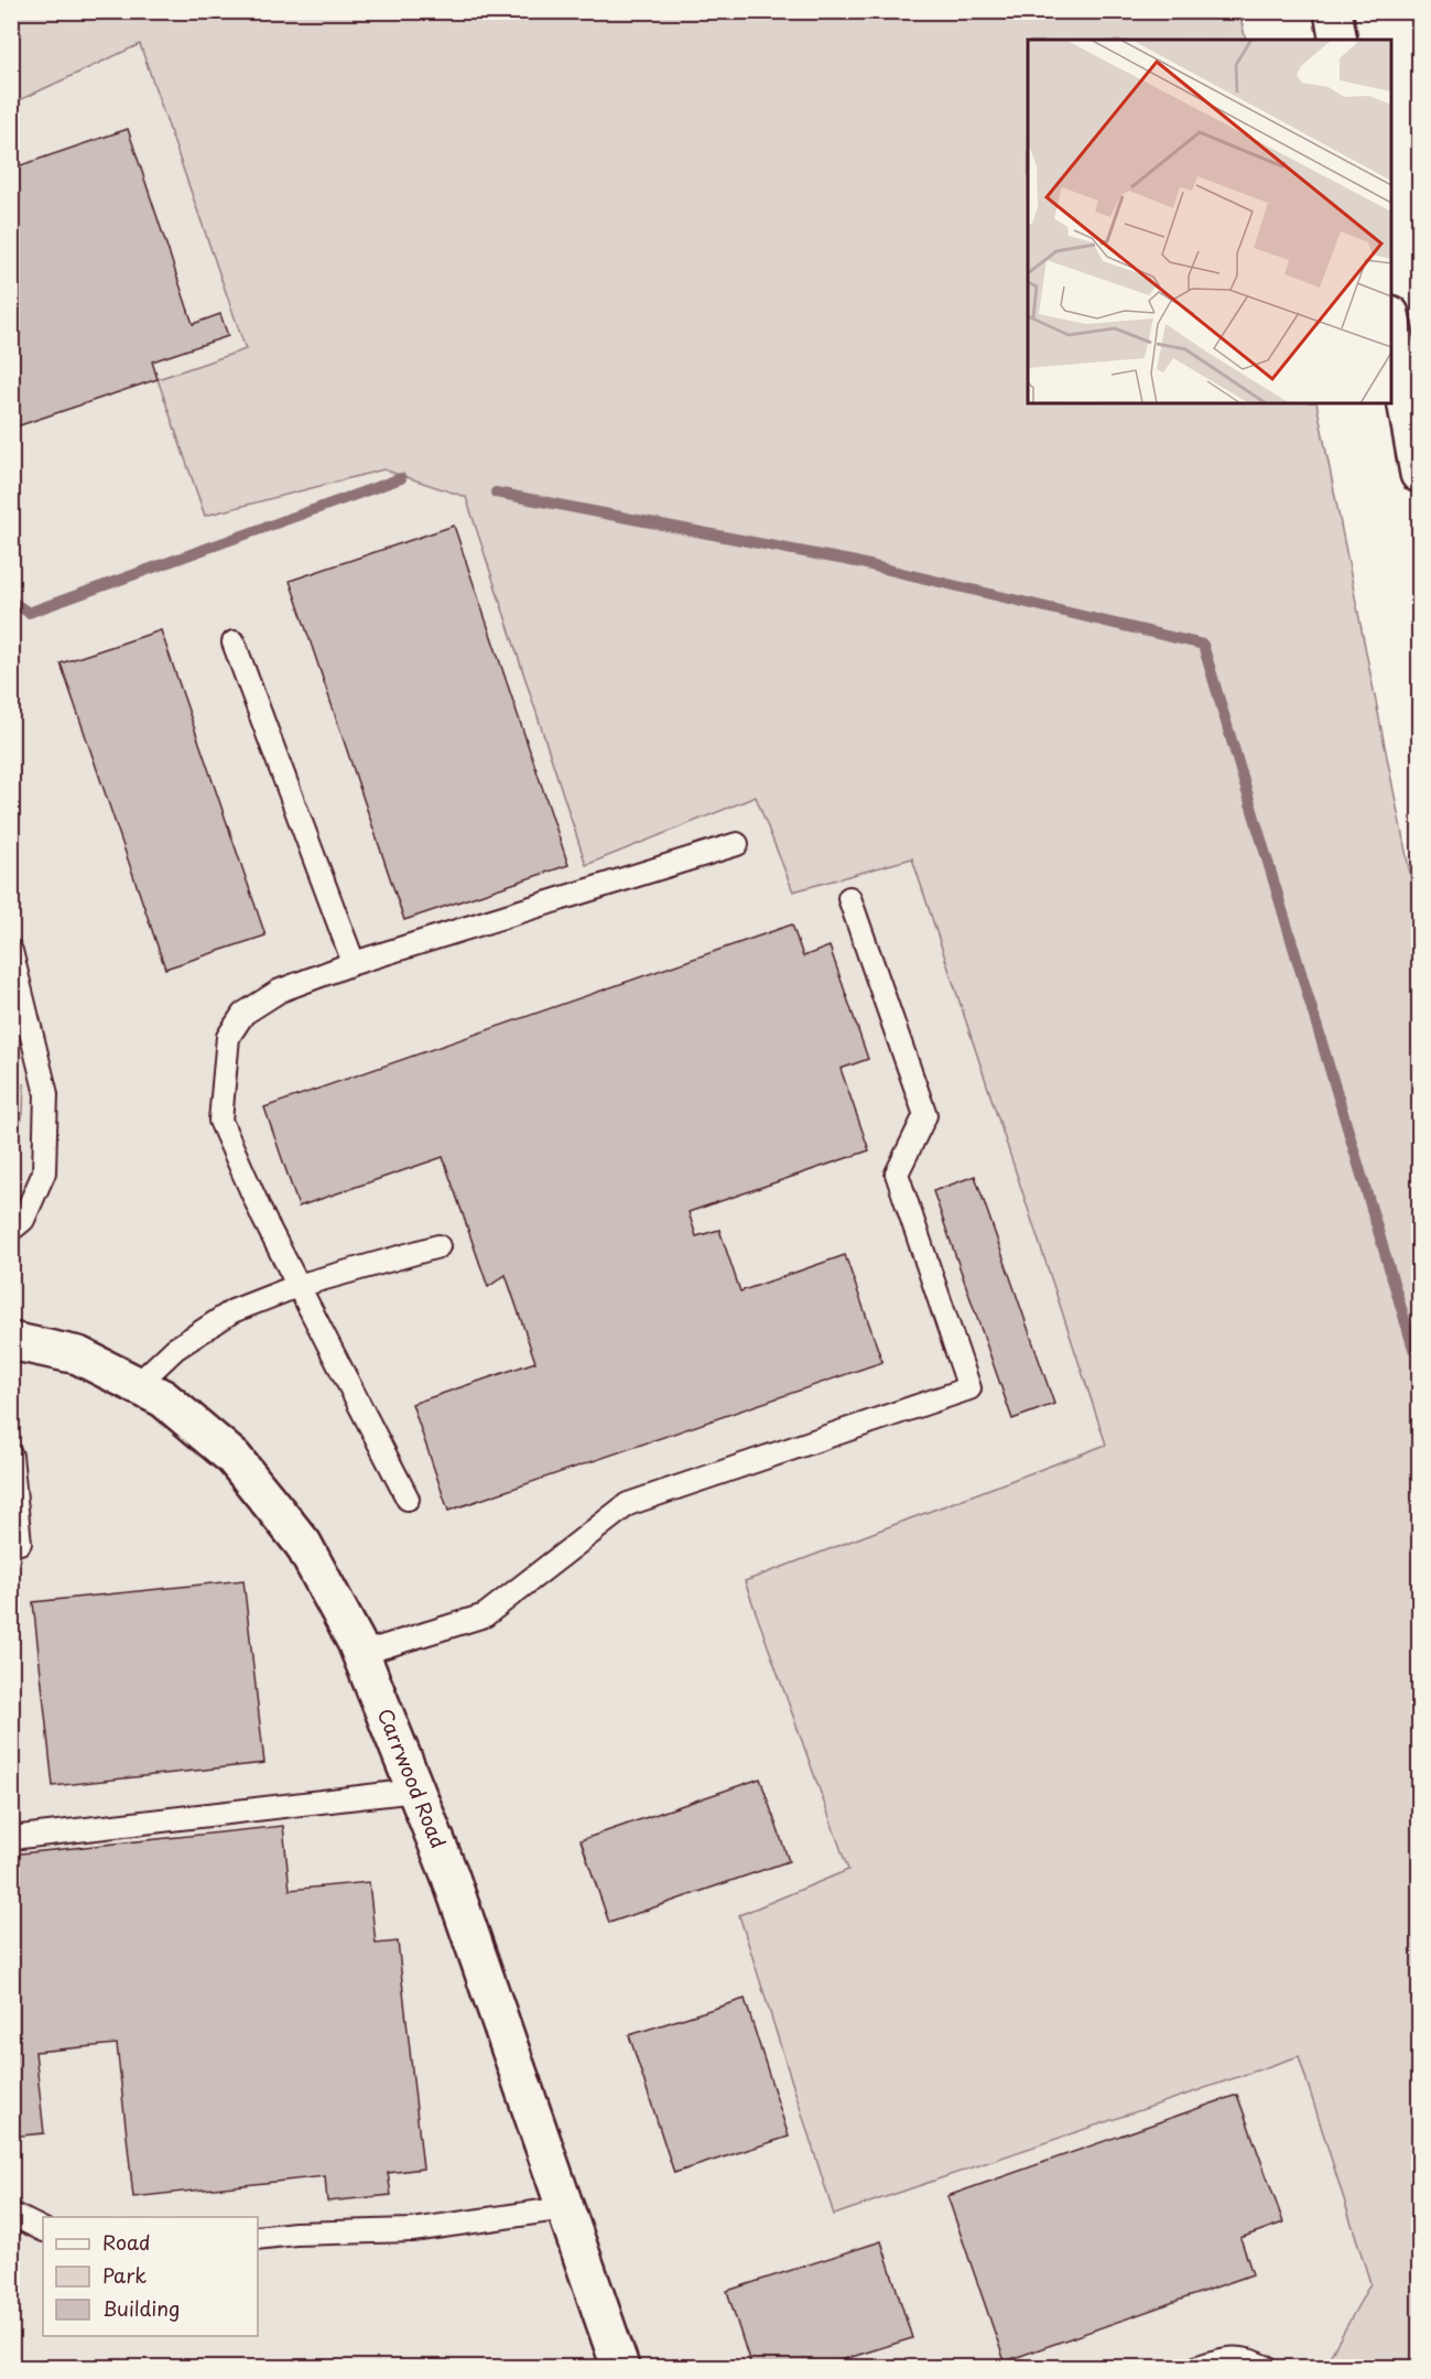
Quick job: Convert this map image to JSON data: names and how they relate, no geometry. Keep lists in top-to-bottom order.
{
  "streets": {
    "main road": ["Carrwood Road"]
  },
  "legend": ["Road", "Park", "Building"]
}
